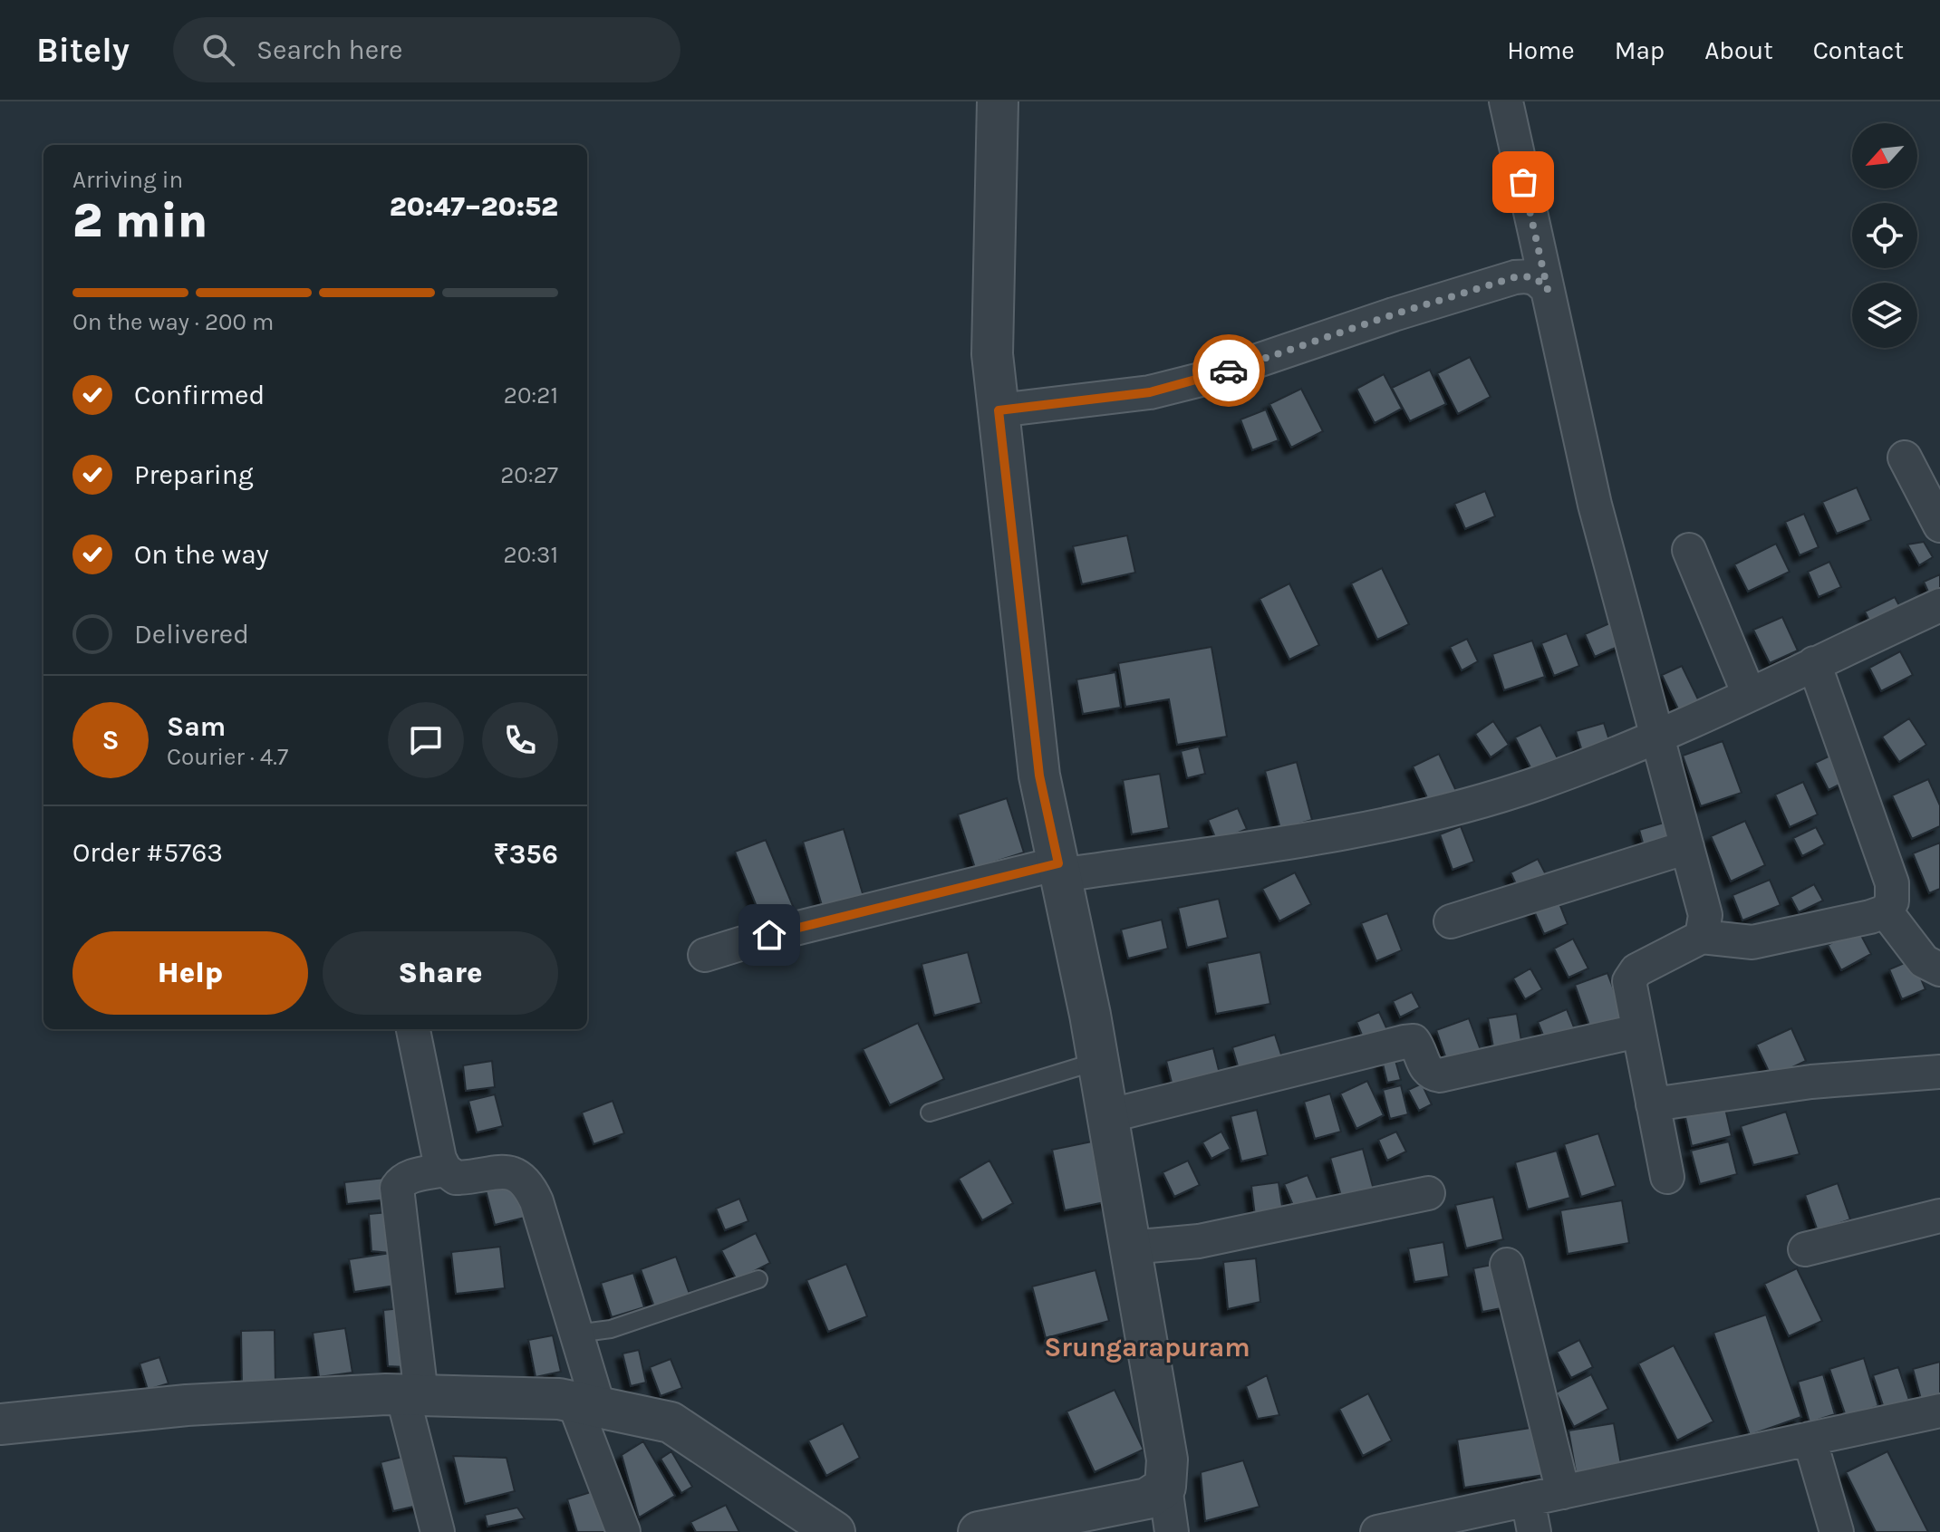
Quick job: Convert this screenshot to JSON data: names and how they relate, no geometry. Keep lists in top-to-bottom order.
{
  "districts": ["Srungarapuram"],
  "north": "bottom left",
  "page": {
    "header": "Bitely",
    "search": "Search here",
    "nav": [
      "Home",
      "Map",
      "About",
      "Contact"
    ],
    "heading": ["2 min", "Arriving in", "20:47–20:52"],
    "panel": [
      "Sam",
      "Courier · 4.7",
      "Order #5763",
      "₹356"
    ],
    "bar": "On the way · 200 m",
    "list": [
      ["Confirmed", "20:21"],
      ["Preparing", "20:27"],
      ["On the way", "20:31"],
      "Delivered"
    ],
    "round": "S",
    "buttons": ["Help", "Share"]
  }
}
